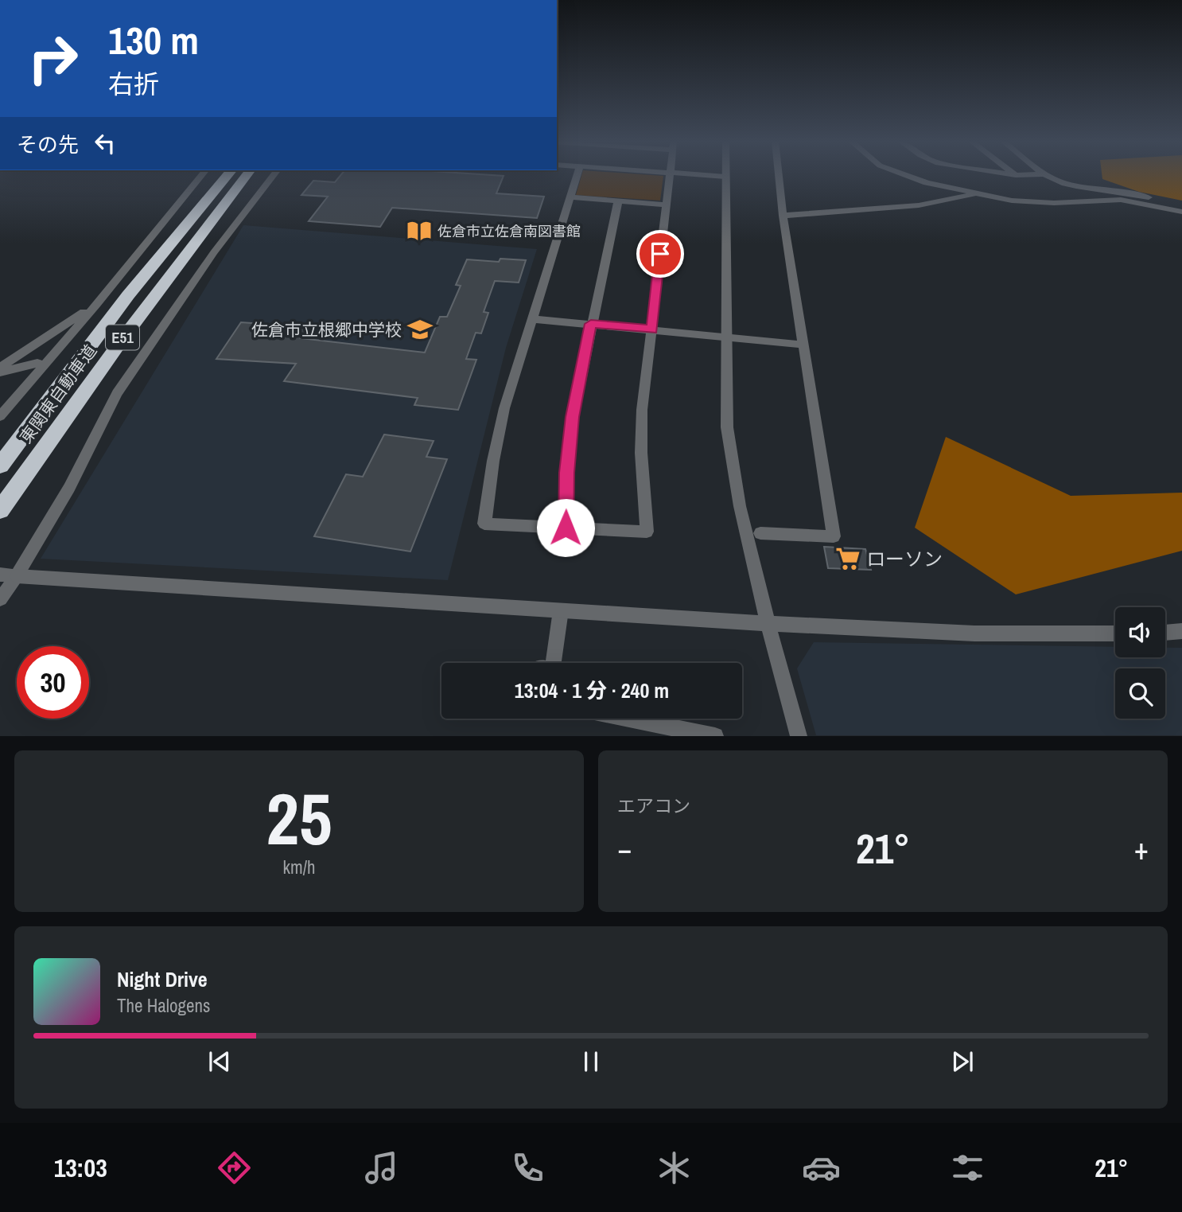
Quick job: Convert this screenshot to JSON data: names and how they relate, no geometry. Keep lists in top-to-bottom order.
{
  "streets": {
    "highway": ["E51", "東関東自動車道"]
  },
  "places": {
    "library": ["佐倉市立佐倉南図書館"],
    "school or university": ["佐倉市立根郷中学校"],
    "supermarket": ["ローソン"]
  },
  "page": {
    "turn": ["130 m", "右折"],
    "then": "その先",
    "limit": "30",
    "trip": "13:04 · 1 分 · 240 m",
    "tile": [
      ["25", "km/h"],
      "エアコン"
    ],
    "heat": ["−", "21°", "+"],
    "song": ["Night Drive", "The Halogens"],
    "tabs": ["13:03", "21°"]
  }
}
